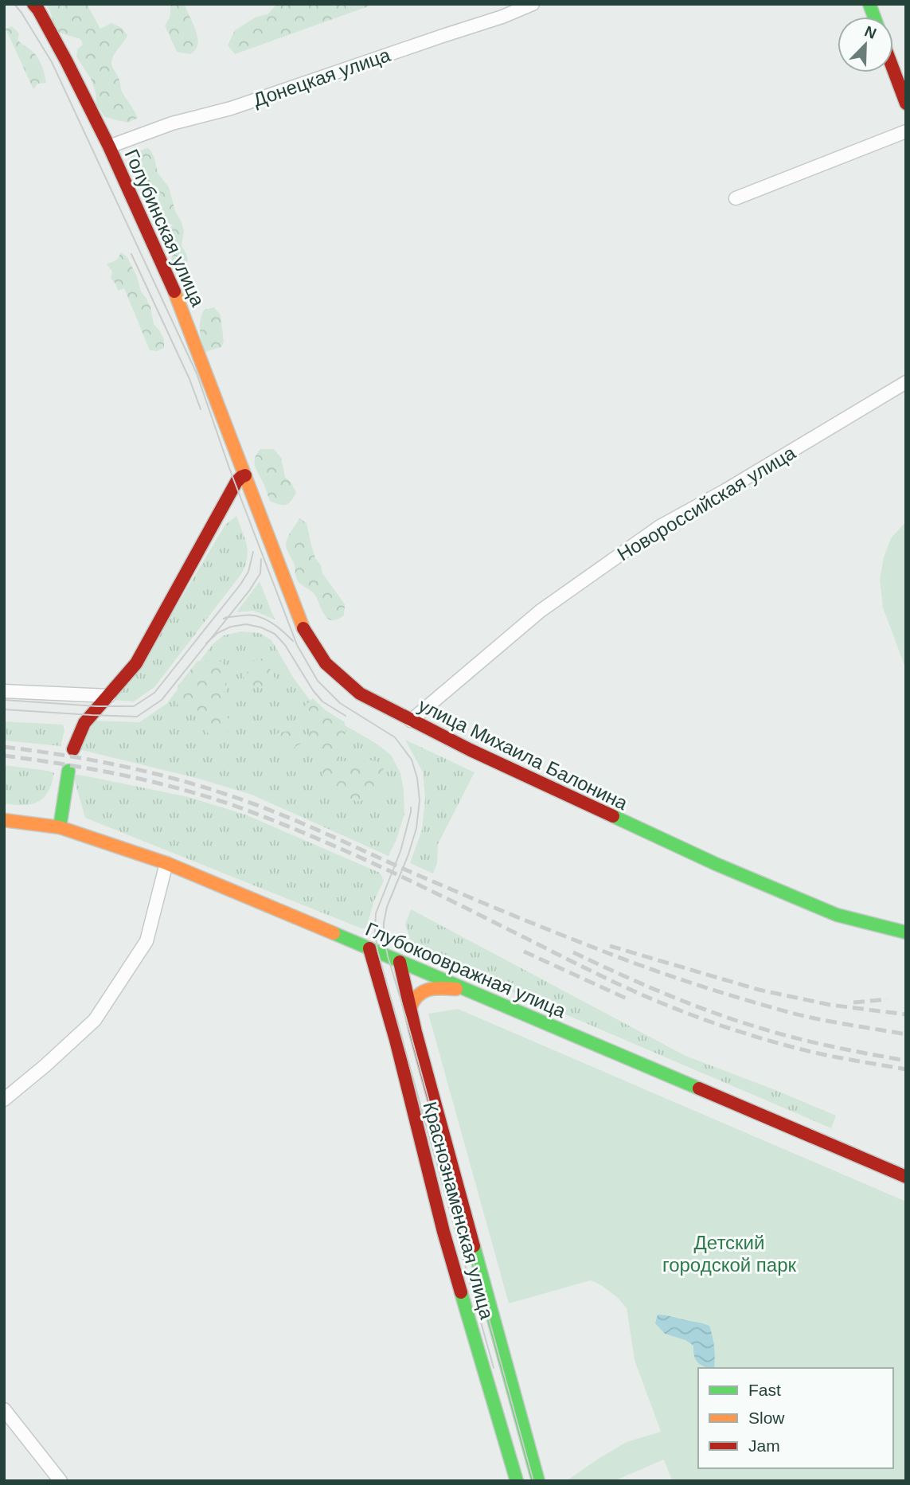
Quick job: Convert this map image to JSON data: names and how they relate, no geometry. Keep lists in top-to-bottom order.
{
  "streets": {
    "main road": [
      "Голубинская улица",
      "улица Михаила Балонина",
      "Глубокоовражная улица",
      "Краснознаменская улица"
    ],
    "street": ["Донецкая улица", "Новороссийская улица"]
  },
  "crossings": [
    ["Донецкая улица", "Голубинская улица"],
    ["Голубинская улица", "улица Михаила Балонина"],
    ["Новороссийская улица", "улица Михаила Балонина"],
    ["Глубокоовражная улица", "Краснознаменская улица"]
  ],
  "parks": ["Детский городской парк"],
  "legend": ["Fast", "Slow", "Jam"],
  "north": "top right"
}
